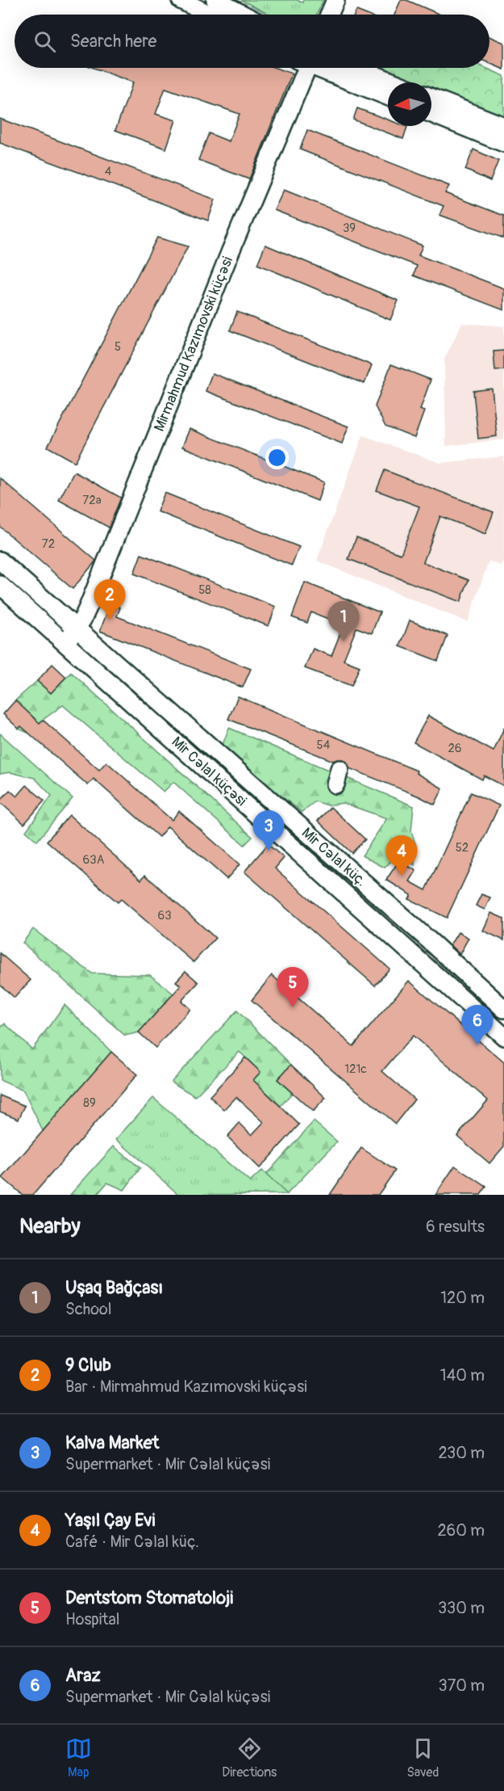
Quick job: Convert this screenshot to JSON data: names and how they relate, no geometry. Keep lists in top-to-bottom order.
{
  "streets": {
    "street": ["Mirmahmud Kazımovski küçəsi", "Mir Cəlal küçəsi", "Mir Cəlal küç."]
  },
  "crossings": [
    ["Mirmahmud Kazımovski küçəsi", "Mir Cəlal küçəsi"],
    ["Mirmahmud Kazımovski küçəsi", "Mir Cəlal küç."]
  ],
  "house_numbers": [
    "4",
    "39",
    "5",
    "72a",
    "72",
    "58",
    "54",
    "26",
    "52",
    "63A",
    "63",
    "121c",
    "89"
  ],
  "north": "left",
  "page": {
    "search": "Search here",
    "pins": [
      "2",
      "1",
      "3",
      "4",
      "5",
      "6"
    ],
    "heading": ["Nearby", "6 results"],
    "list": [
      {
        "mark": "1",
        "name": "Uşaq Bağçası",
        "note": "School",
        "value": "120 m"
      },
      {
        "mark": "2",
        "name": "9 Club",
        "note": "Bar · Mirmahmud Kazımovski küçəsi",
        "value": "140 m"
      },
      {
        "mark": "3",
        "name": "Kalva Market",
        "note": "Supermarket · Mir Cəlal küçəsi",
        "value": "230 m"
      },
      {
        "mark": "4",
        "name": "Yaşıl Çay Evi",
        "note": "Café · Mir Cəlal küç.",
        "value": "260 m"
      },
      {
        "mark": "5",
        "name": "Dentstom Stomatoloji",
        "note": "Hospital",
        "value": "330 m"
      },
      {
        "mark": "6",
        "name": "Araz",
        "note": "Supermarket · Mir Cəlal küçəsi",
        "value": "370 m"
      }
    ],
    "nav": ["Map", "Directions", "Saved"]
  }
}
